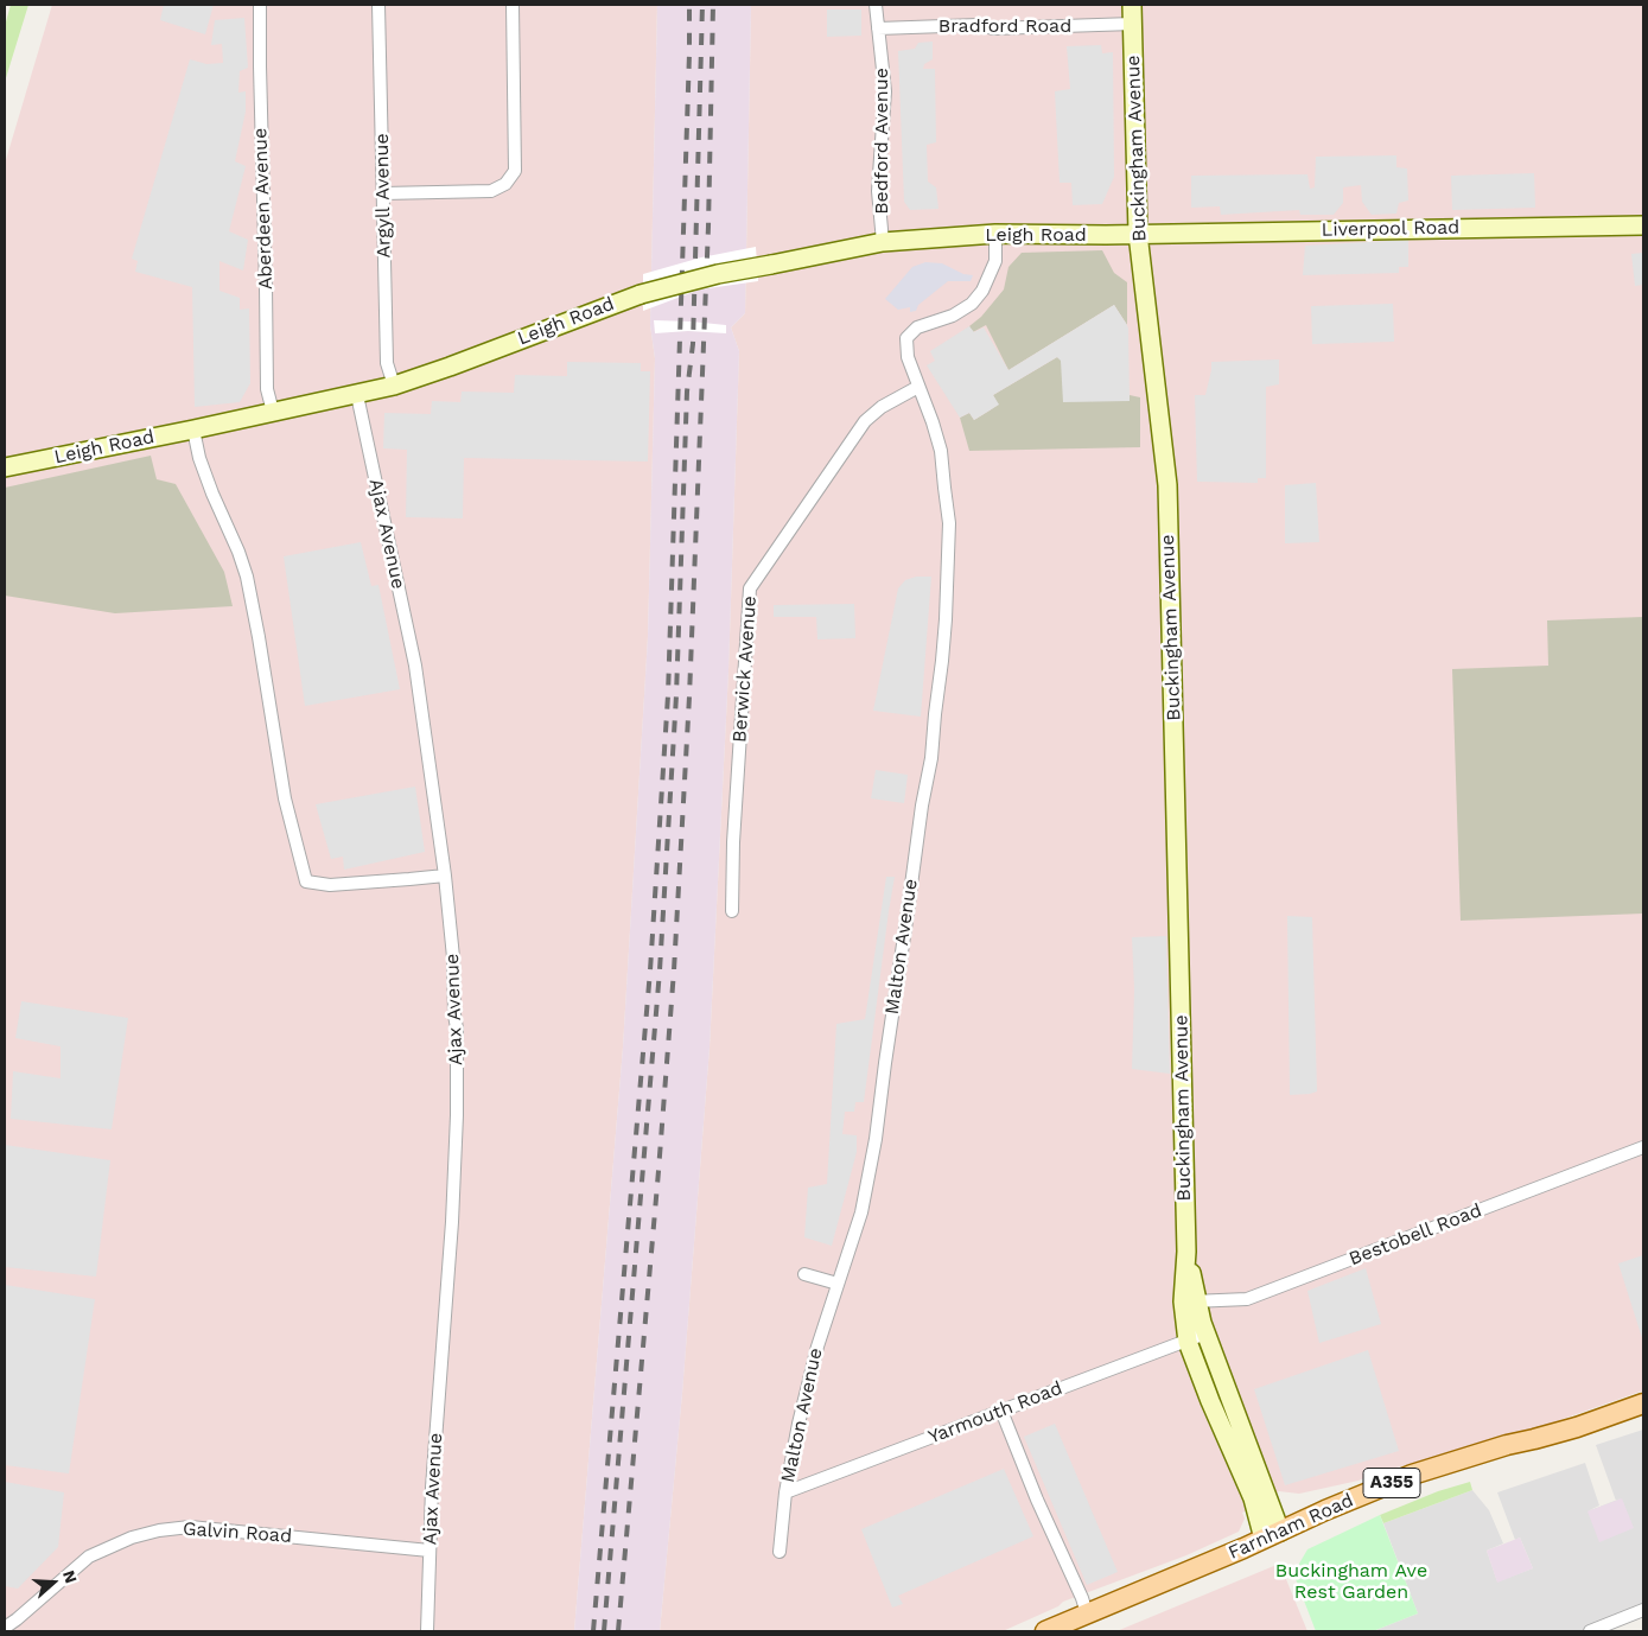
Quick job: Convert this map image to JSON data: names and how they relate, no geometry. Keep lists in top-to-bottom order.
{
  "streets": {
    "main road": ["A355", "Farnham Road"],
    "street": [
      "Bradford Road",
      "Bedford Avenue",
      "Buckingham Avenue",
      "Argyll Avenue",
      "Aberdeen Avenue",
      "Liverpool Road",
      "Leigh Road",
      "Ajax Avenue",
      "Berwick Avenue",
      "Malton Avenue",
      "Bestobell Road",
      "Yarmouth Road",
      "Galvin Road"
    ]
  },
  "crossings": [
    ["Bradford Road", "Bedford Avenue"],
    ["Bradford Road", "Buckingham Avenue"],
    ["Bedford Avenue", "Leigh Road"],
    ["Buckingham Avenue", "Liverpool Road"],
    ["Buckingham Avenue", "Leigh Road"],
    ["Buckingham Avenue", "Bestobell Road"],
    ["Buckingham Avenue", "Yarmouth Road"],
    ["Buckingham Avenue", "Farnham Road"],
    ["Argyll Avenue", "Leigh Road"],
    ["Aberdeen Avenue", "Leigh Road"],
    ["Liverpool Road", "Leigh Road"],
    ["Leigh Road", "Ajax Avenue"],
    ["Leigh Road", "Malton Avenue"],
    ["Ajax Avenue", "Galvin Road"],
    ["Berwick Avenue", "Malton Avenue"],
    ["Malton Avenue", "Yarmouth Road"]
  ],
  "parks": ["Buckingham Ave Rest Garden"],
  "north": "right"
}
